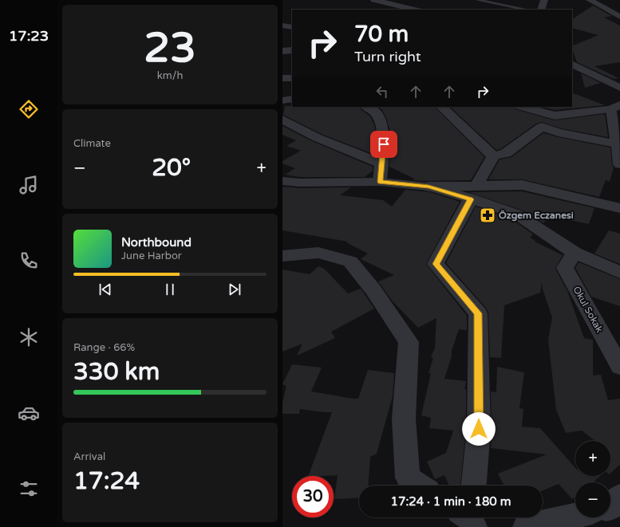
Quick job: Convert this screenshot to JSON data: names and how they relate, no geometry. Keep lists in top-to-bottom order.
{
  "streets": {
    "street": ["Okul Sokak"]
  },
  "places": {
    "pharmacy": ["Özgem Eczanesi"]
  },
  "page": {
    "tabs": "17:23",
    "tile": [
      ["23", "km/h"],
      "Climate",
      ["Range · 66%", "330 km"],
      ["Arrival", "17:24"]
    ],
    "turn": ["70 m", "Turn right"],
    "heat": ["−", "20°", "+"],
    "song": ["Northbound", "June Harbor"],
    "map_buttons": ["+", "−"],
    "limit": "30",
    "trip": "17:24 · 1 min · 180 m"
  }
}
